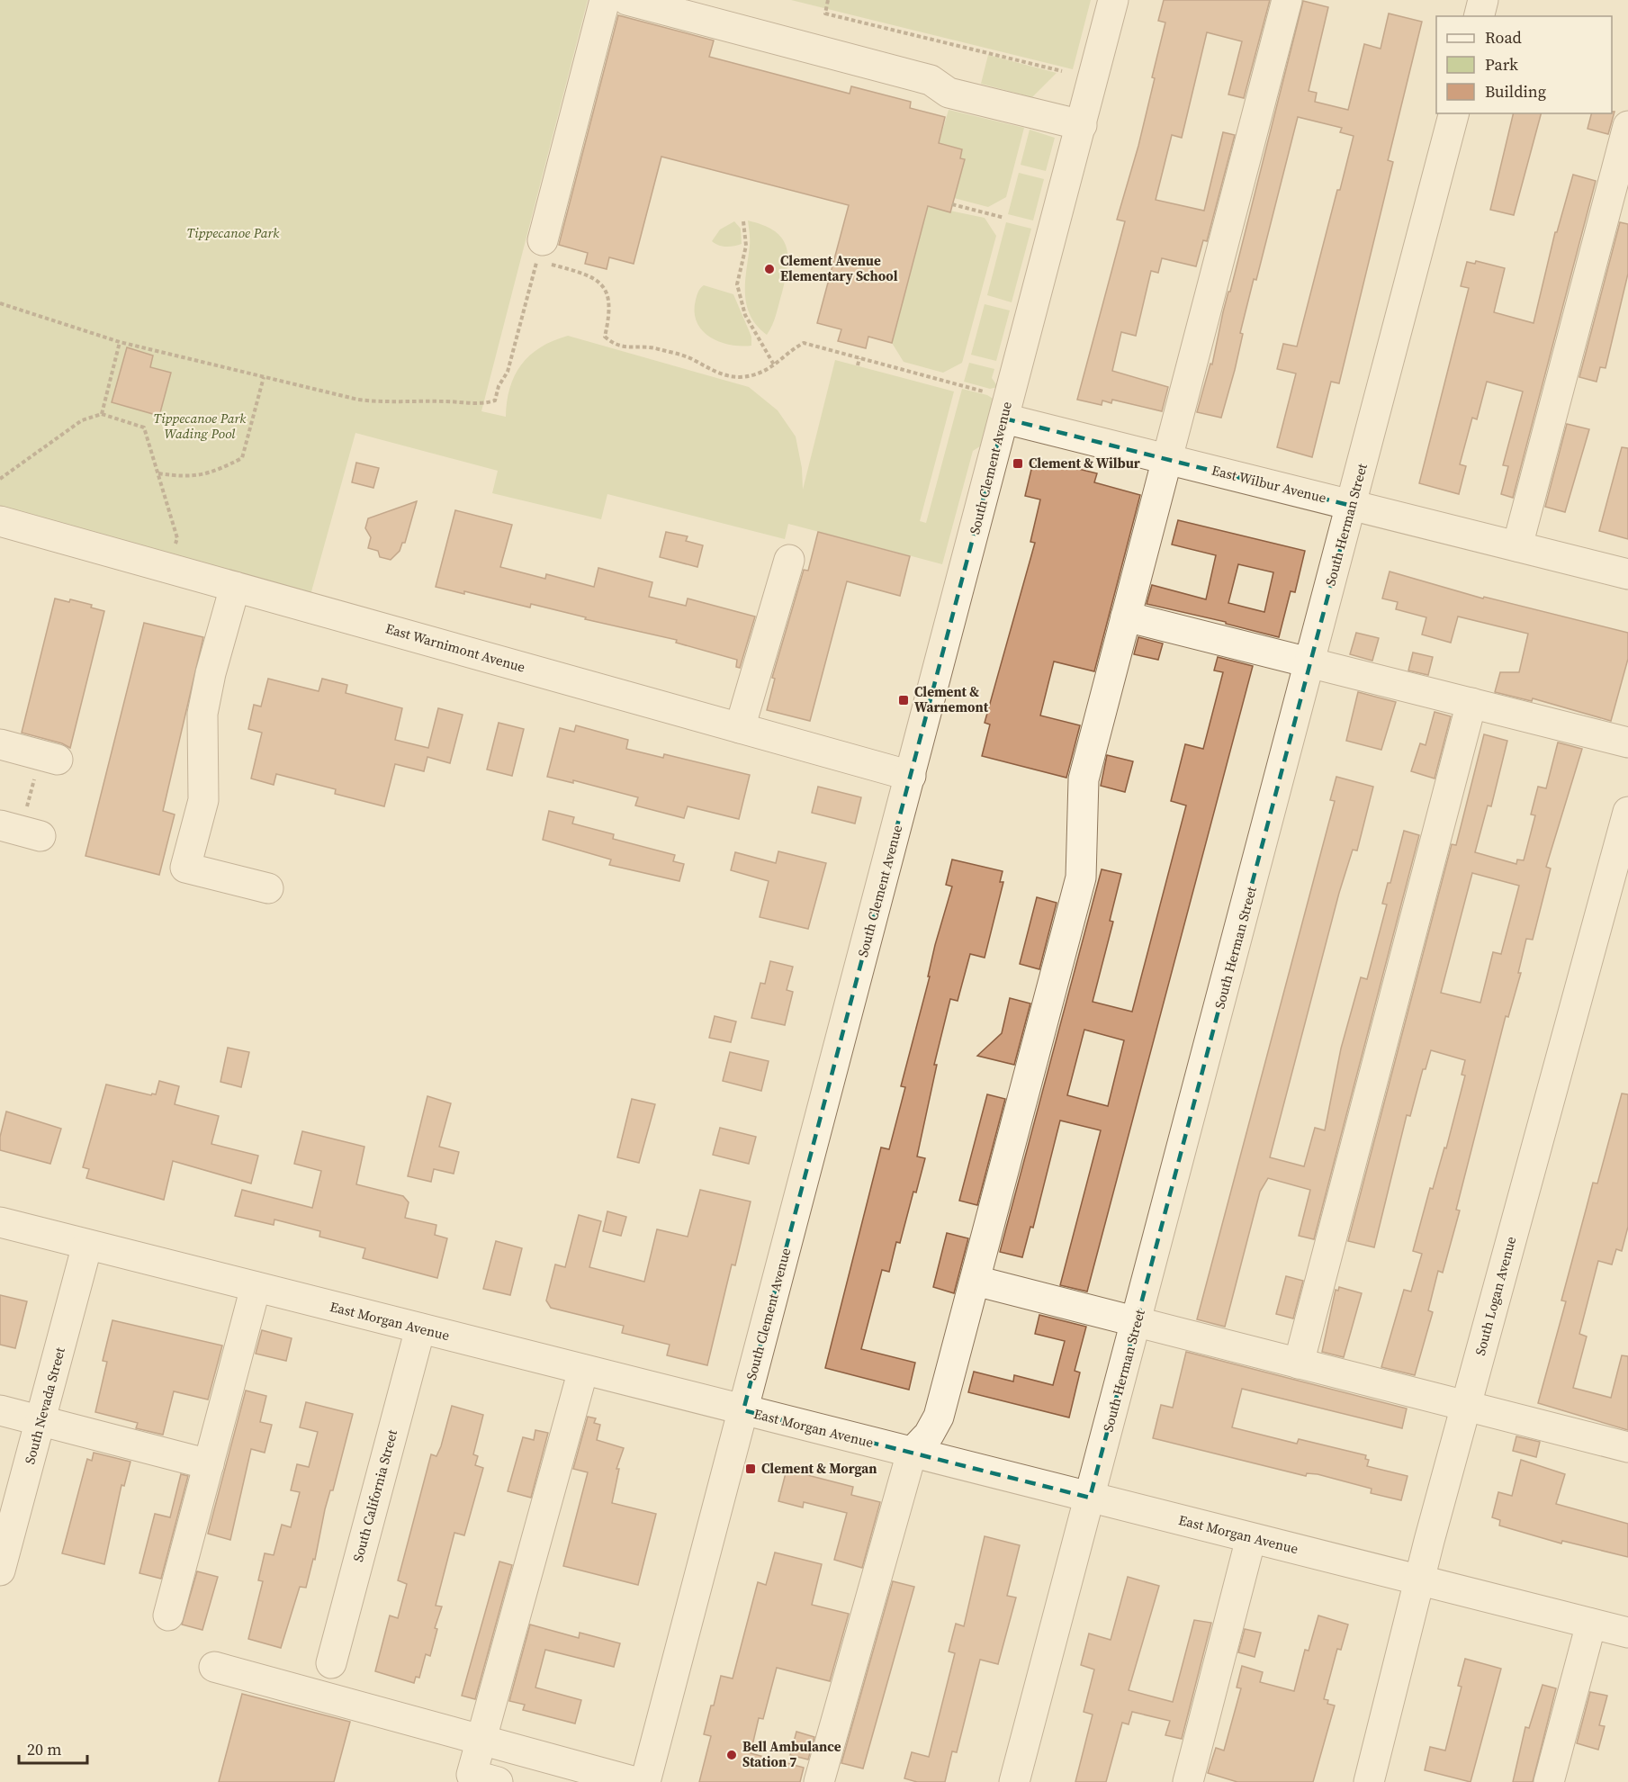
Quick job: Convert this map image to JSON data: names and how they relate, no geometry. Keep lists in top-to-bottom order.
{
  "streets": {
    "street": [
      "South Clement Avenue",
      "East Wilbur Avenue",
      "South Herman Street",
      "East Warnimont Avenue",
      "South Logan Avenue",
      "East Morgan Avenue",
      "South Nevada Street",
      "South California Street"
    ]
  },
  "crossings": [
    ["South Clement Avenue", "East Wilbur Avenue"],
    ["South Clement Avenue", "East Warnimont Avenue"],
    ["South Clement Avenue", "East Morgan Avenue"],
    ["East Wilbur Avenue", "South Herman Street"],
    ["South Herman Street", "East Morgan Avenue"],
    ["South Logan Avenue", "East Morgan Avenue"],
    ["East Morgan Avenue", "South Nevada Street"],
    ["East Morgan Avenue", "South California Street"]
  ],
  "parks": ["Tippecanoe Park", "Tippecanoe Park Wading Pool"],
  "places": {
    "other": ["Clement Avenue Elementary School", "Bell Ambulance Station 7"],
    "transit": ["Clement & Wilbur", "Clement & Warnemont", "Clement & Morgan"]
  },
  "legend": ["Road", "Park", "Building"],
  "scale_bar": "20 m"
}
